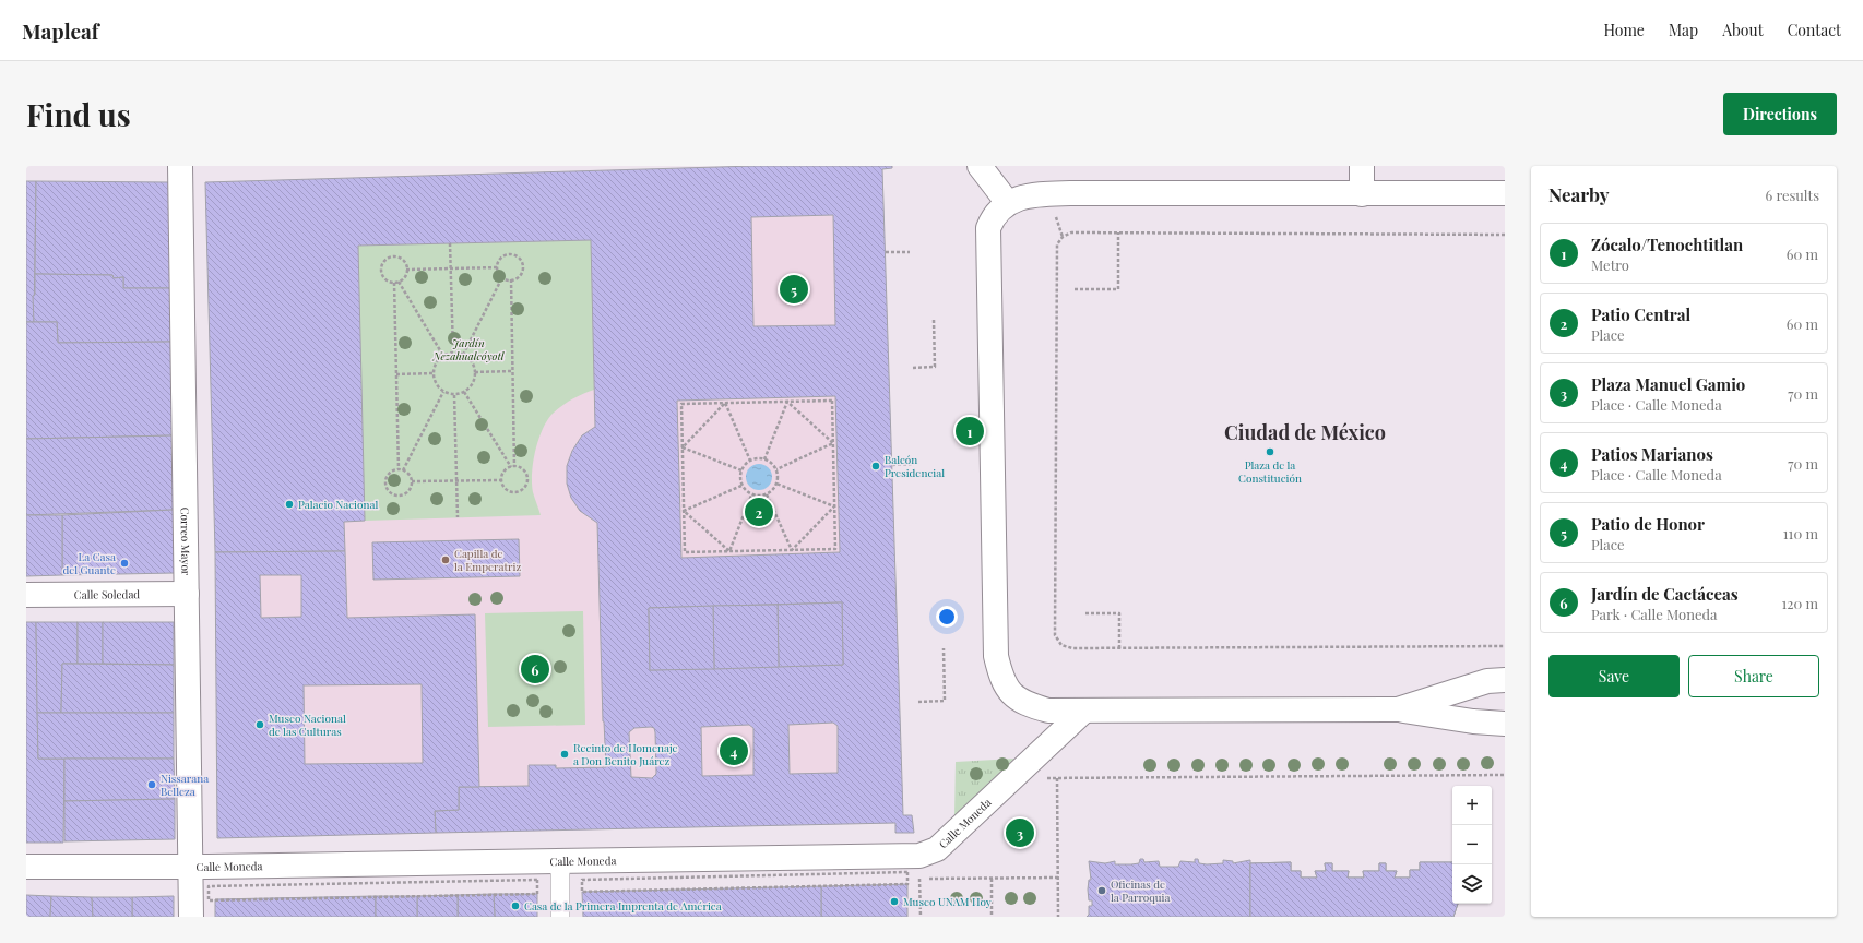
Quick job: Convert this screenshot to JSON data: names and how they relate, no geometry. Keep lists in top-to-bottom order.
{
  "streets": {
    "street": ["Correo Mayor", "Calle Soledad", "Calle Moneda"]
  },
  "crossings": [
    ["Correo Mayor", "Calle Soledad"],
    ["Correo Mayor", "Calle Moneda"]
  ],
  "districts": ["Ciudad de México"],
  "parks": ["Jardín Nezahualcóyotl"],
  "places": [
    "Plaza de la Constitución",
    "Balcón Presidencial",
    "Palacio Nacional",
    "Capilla de la Emperatriz",
    "La Casa del Guante",
    "Museo Nacional de las Culturas",
    "Recinto de Homenaje a Don Benito Juárez",
    "Nissarana Belleza",
    "Oficinas de la Parroquia",
    "Museo UNAM Hoy",
    "Casa de la Primera Imprenta de América"
  ],
  "page": {
    "header": "Mapleaf",
    "nav": [
      "Home",
      "Map",
      "About",
      "Contact"
    ],
    "buttons": [
      "Directions",
      ["Save", "Share"]
    ],
    "title": "Find us",
    "heading": ["Nearby", "6 results"],
    "list": [
      {
        "mark": "1",
        "name": "Zócalo/Tenochtitlan",
        "note": "Metro",
        "value": "60 m"
      },
      {
        "mark": "2",
        "name": "Patio Central",
        "note": "Place",
        "value": "60 m"
      },
      {
        "mark": "3",
        "name": "Plaza Manuel Gamio",
        "note": "Place · Calle Moneda",
        "value": "70 m"
      },
      {
        "mark": "4",
        "name": "Patios Marianos",
        "note": "Place · Calle Moneda",
        "value": "70 m"
      },
      {
        "mark": "5",
        "name": "Patio de Honor",
        "note": "Place",
        "value": "110 m"
      },
      {
        "mark": "6",
        "name": "Jardín de Cactáceas",
        "note": "Park · Calle Moneda",
        "value": "120 m"
      }
    ],
    "pins": [
      "5",
      "1",
      "2",
      "6",
      "4",
      "3"
    ],
    "map_buttons": ["+", "−"]
  }
}
